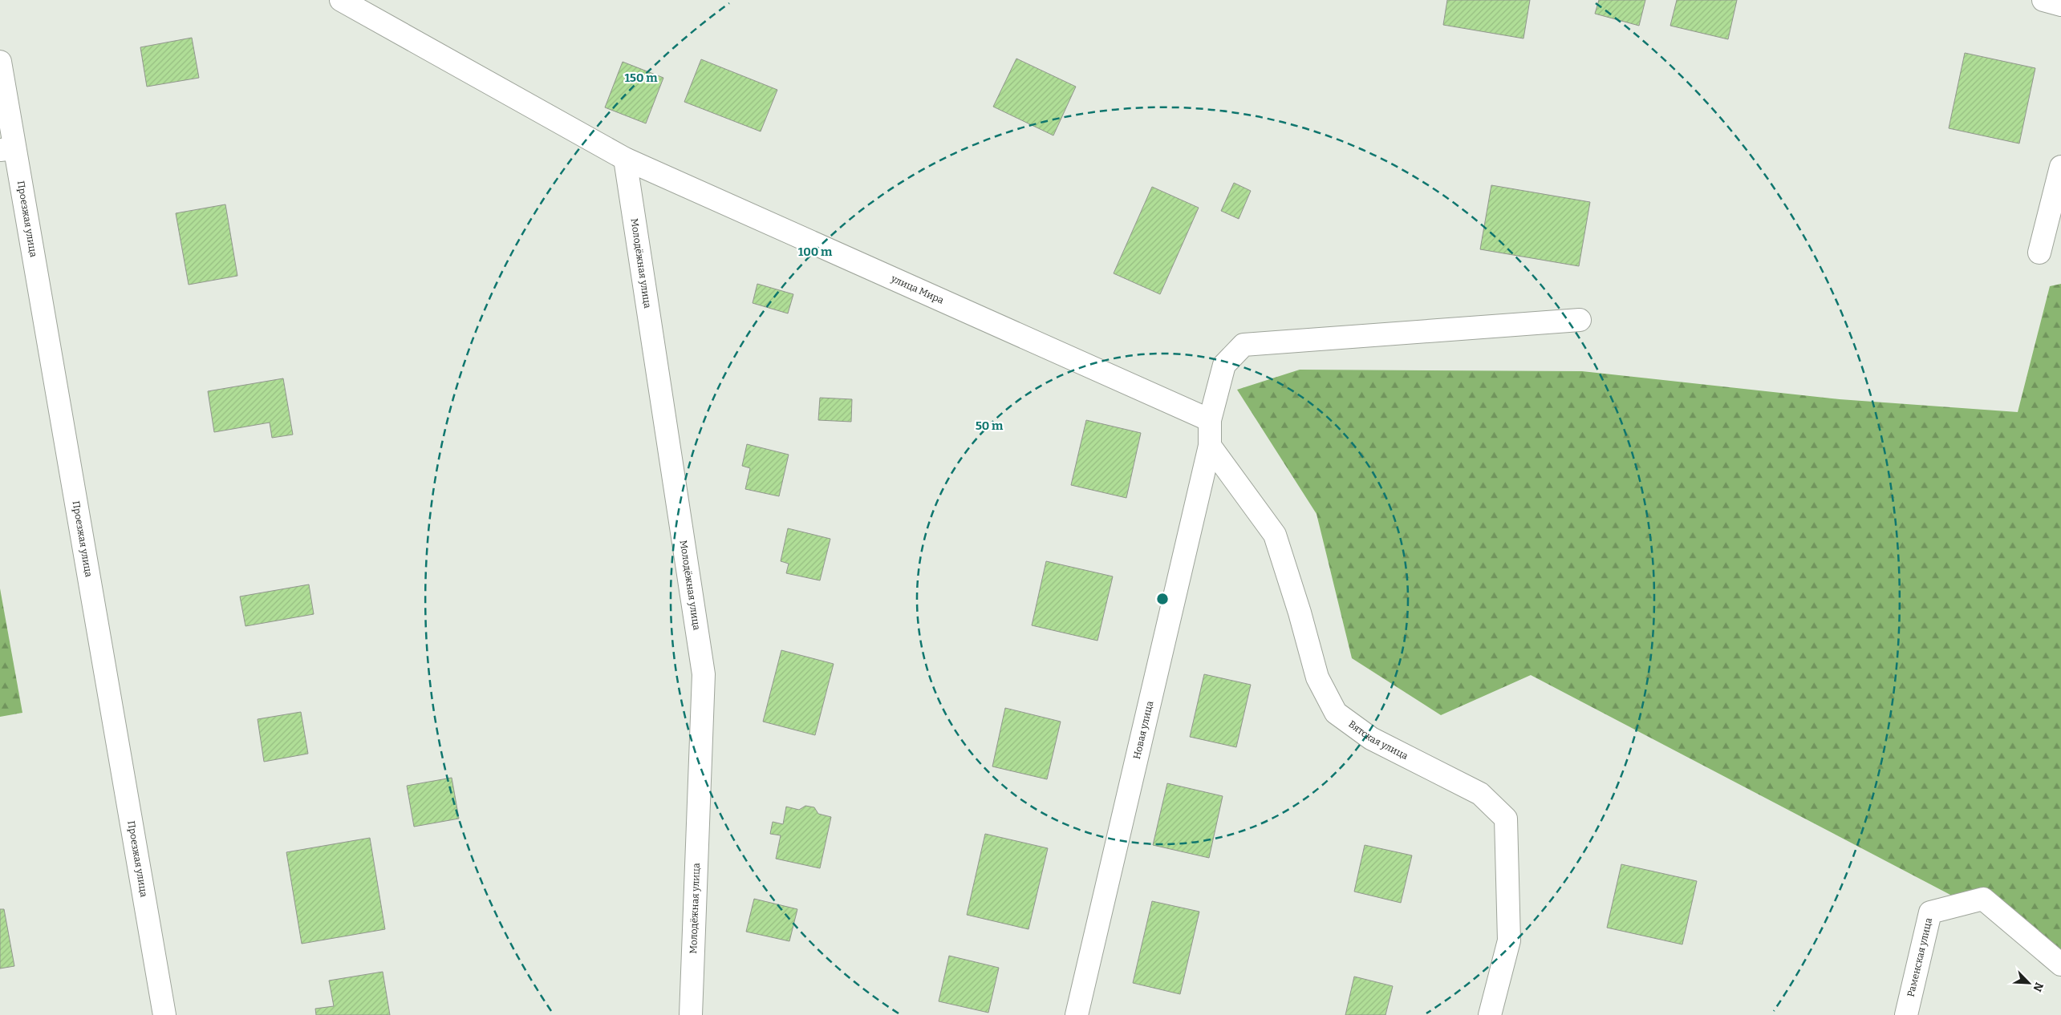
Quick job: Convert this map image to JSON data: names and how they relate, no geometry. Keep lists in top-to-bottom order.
{
  "streets": {
    "street": [
      "Проезжая улица",
      "Молодёжная улица",
      "улица Мира",
      "Новая улица",
      "Вятская улица",
      "Раменская улица"
    ]
  },
  "crossings": [
    ["Молодёжная улица", "улица Мира"],
    ["улица Мира", "Новая улица"],
    ["Новая улица", "Вятская улица"]
  ],
  "north": "bottom right",
  "rings": ["150 m", "100 m", "50 m"]
}
